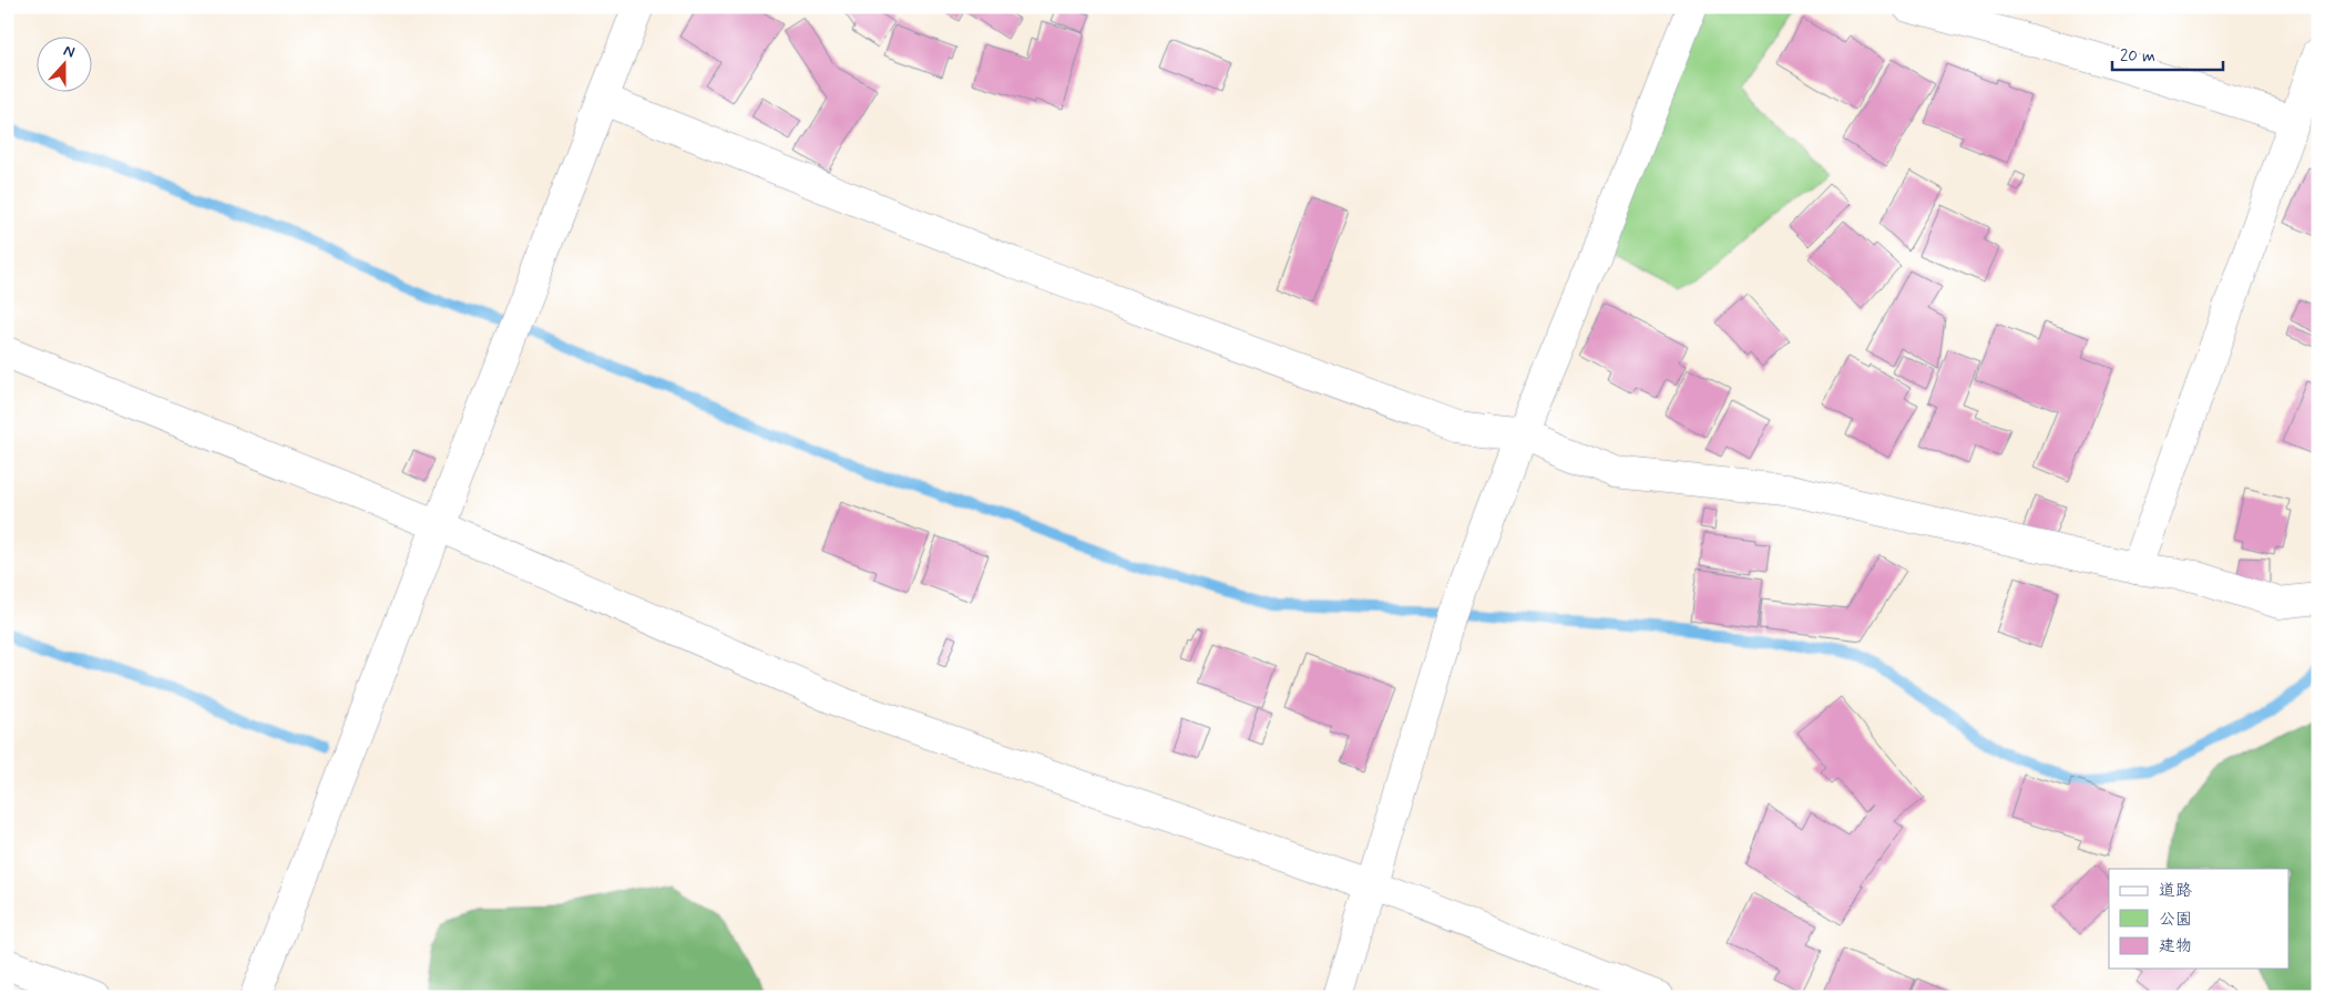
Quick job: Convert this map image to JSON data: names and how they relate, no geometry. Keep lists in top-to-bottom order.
{
  "legend": ["道路", "公園", "建物"],
  "scale_bar": "20 m",
  "north": "top"
}
